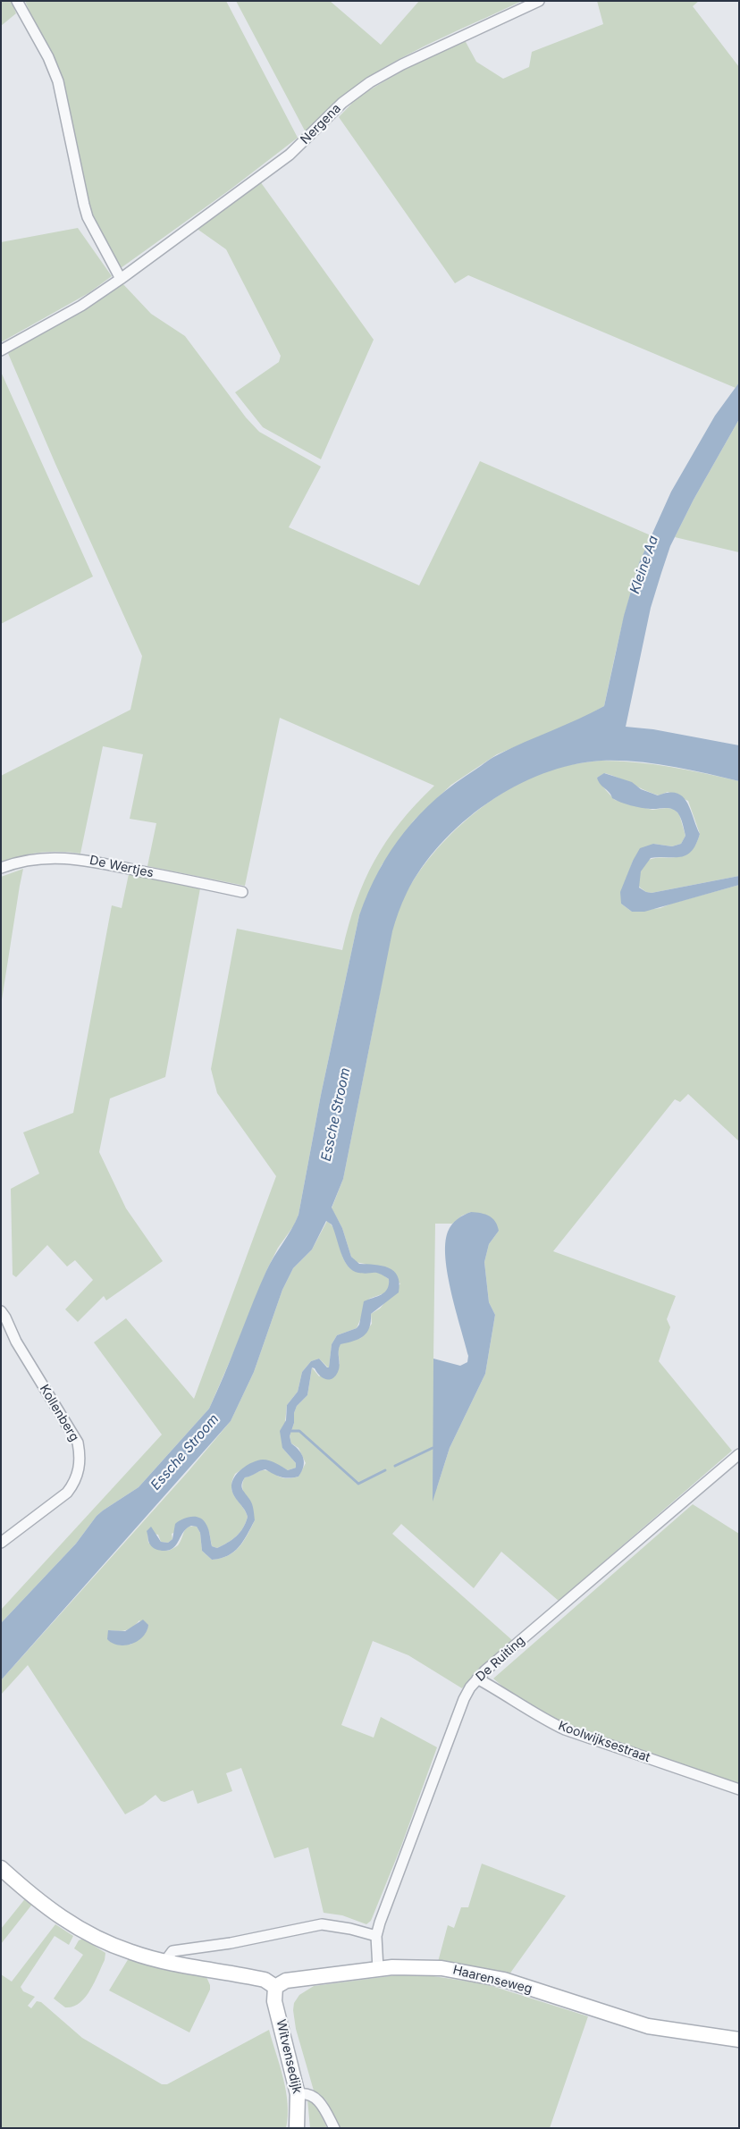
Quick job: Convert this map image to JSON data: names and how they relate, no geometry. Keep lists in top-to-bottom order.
{
  "streets": {
    "street": [
      "Nergena",
      "De Wertjes",
      "Kollenberg",
      "De Ruiting",
      "Koolwijksestraat",
      "Haarenseweg",
      "Witvensedijk"
    ]
  },
  "crossings": [
    ["De Ruiting", "Koolwijksestraat"],
    ["De Ruiting", "Haarenseweg"],
    ["Haarenseweg", "Witvensedijk"]
  ],
  "water": ["Kleine Aa", "Essche Stroom"]
}
